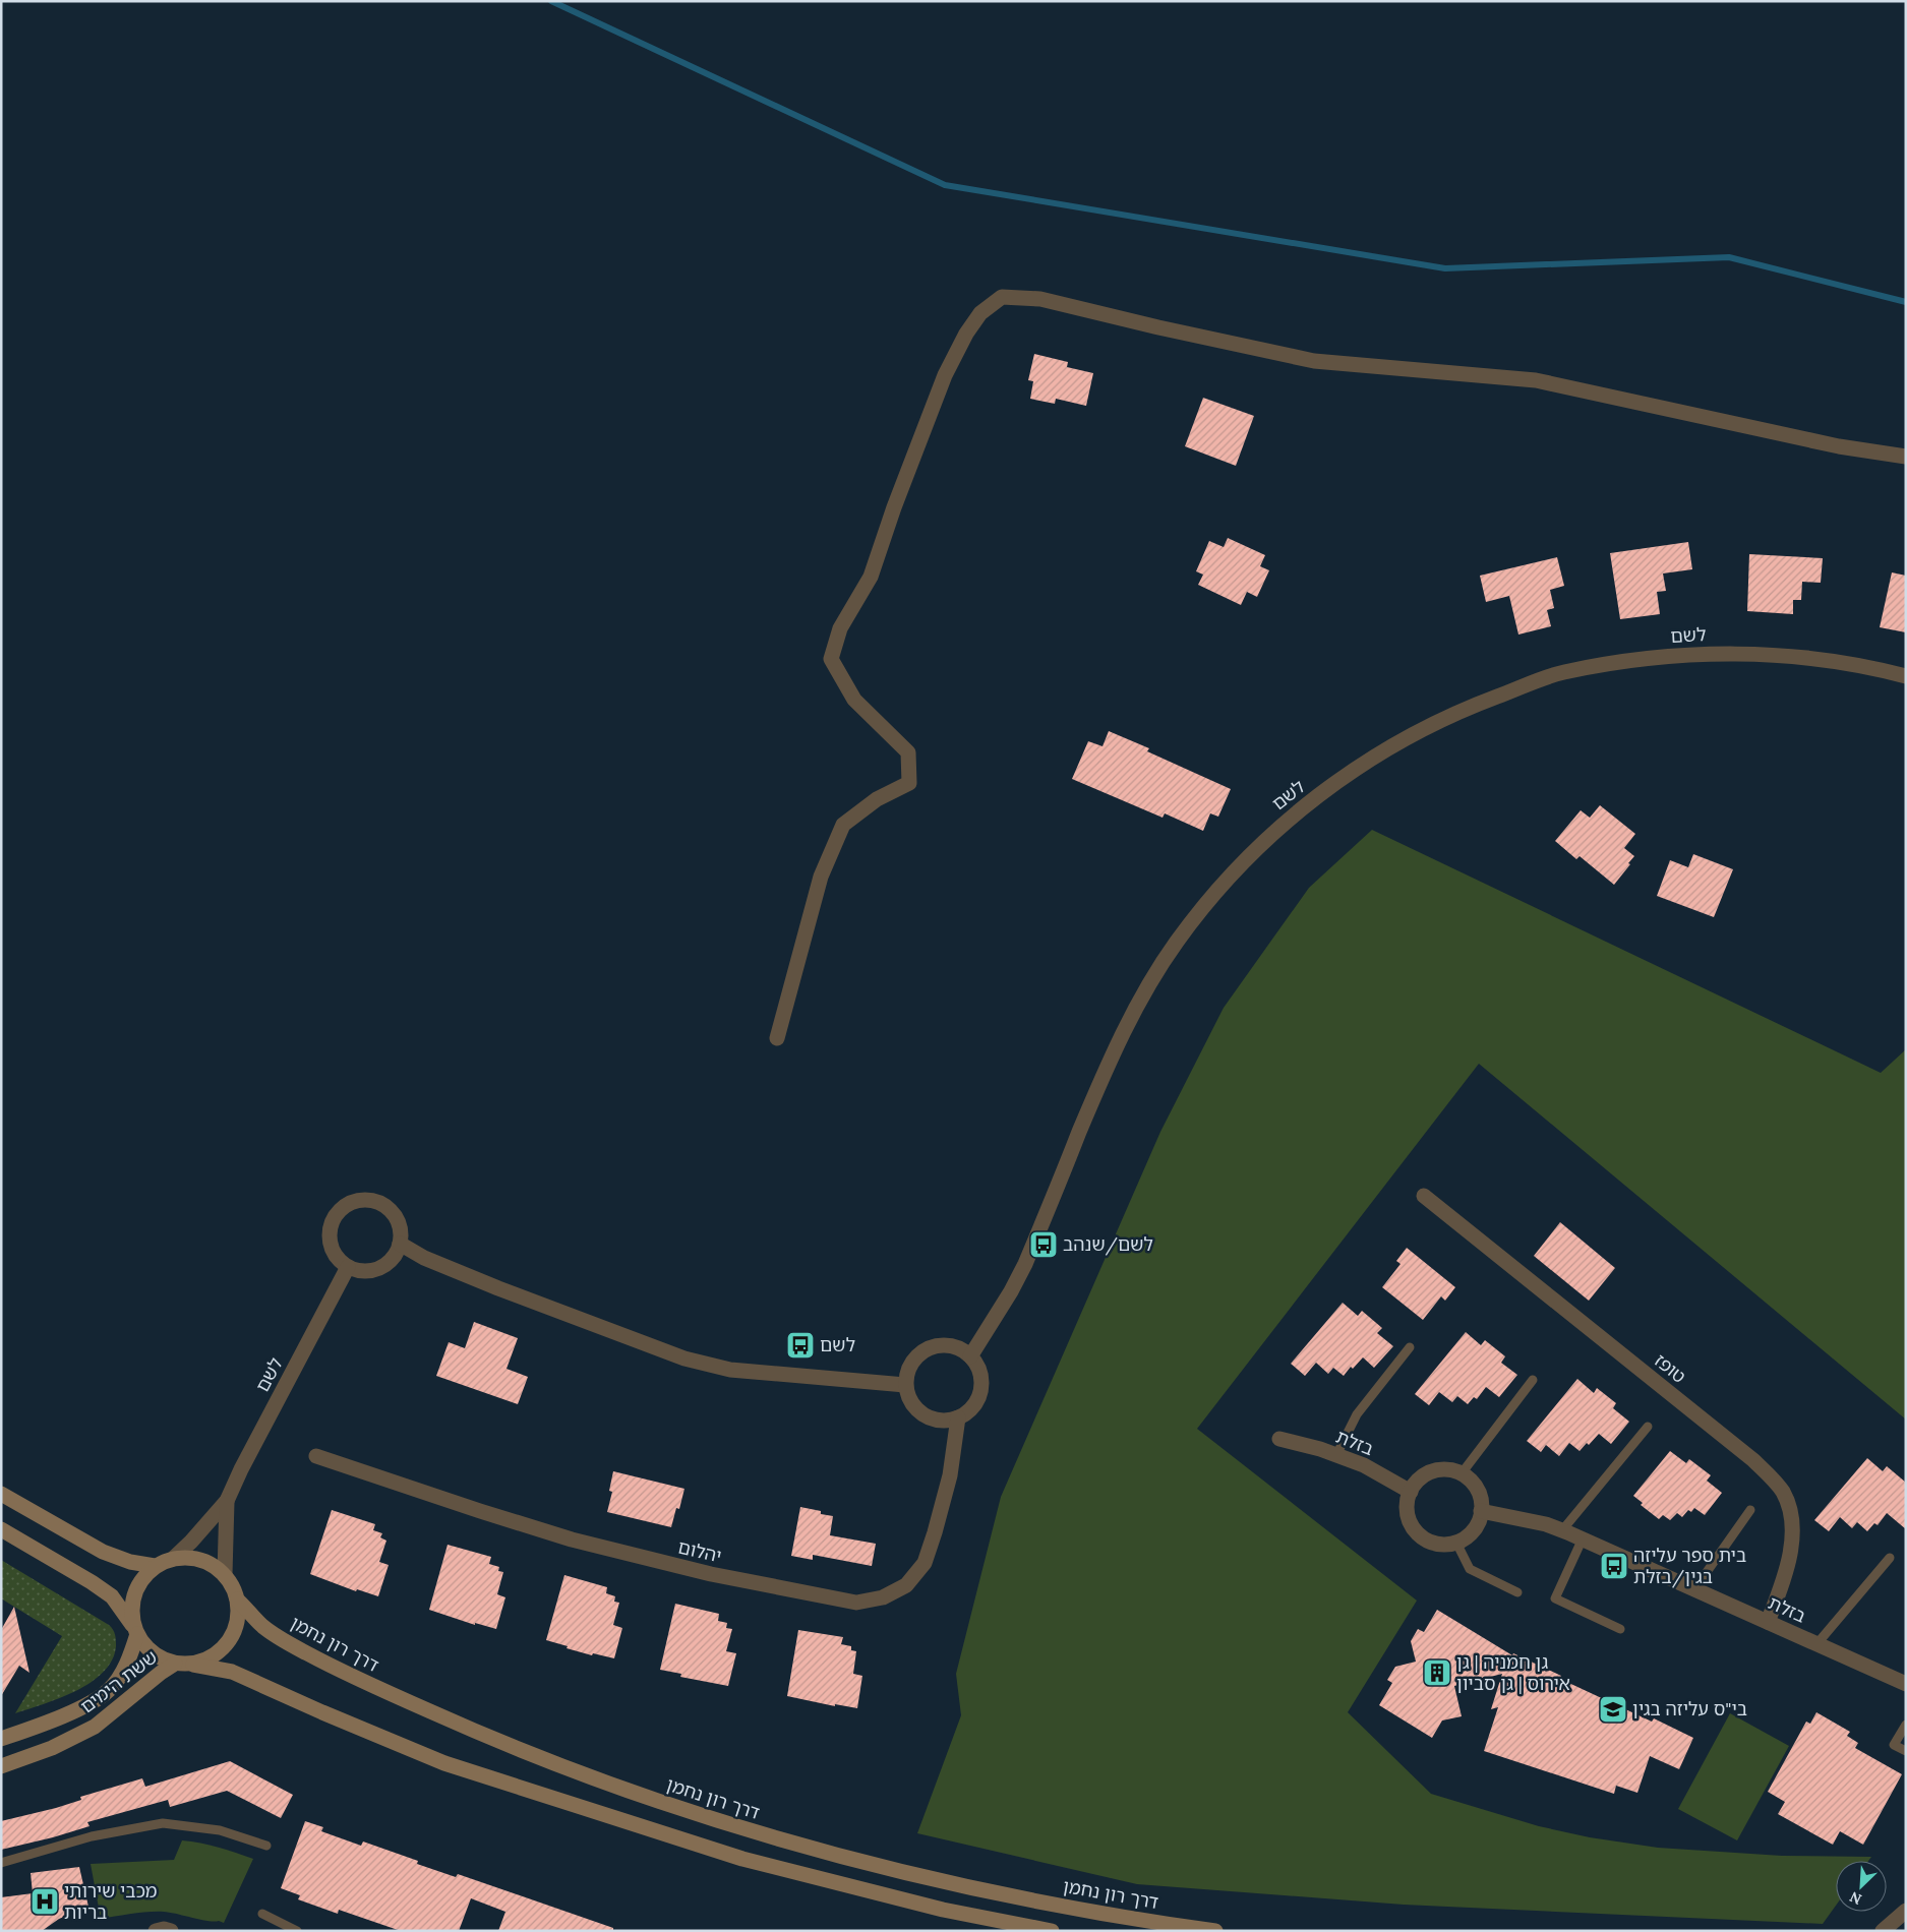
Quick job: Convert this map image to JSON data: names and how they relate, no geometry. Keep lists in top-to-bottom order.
{
  "streets": {
    "main road": ["דרך רון נחמן", "ששת הימים"],
    "street": [
      "לשם",
      "טופז",
      "בזלת",
      "יהלום"
    ]
  },
  "crossings": [
    ["לשם", "יהלום"],
    ["לשם", "דרך רון נחמן"],
    ["לשם", "ששת הימים"],
    ["טופז", "בזלת"],
    ["דרך רון נחמן", "ששת הימים"]
  ],
  "places": {
    "bus stop": ["לשם/שנהב", "לשם", "בית ספר עליזה בגין/בזלת"],
    "building": ["גן חמניה | גן אירוס | גן סביון"],
    "school or university": ["בי\"ס עליזה בגין"],
    "hospital": ["מכבי שירותי בריות"]
  },
  "north": "bottom left"
}
